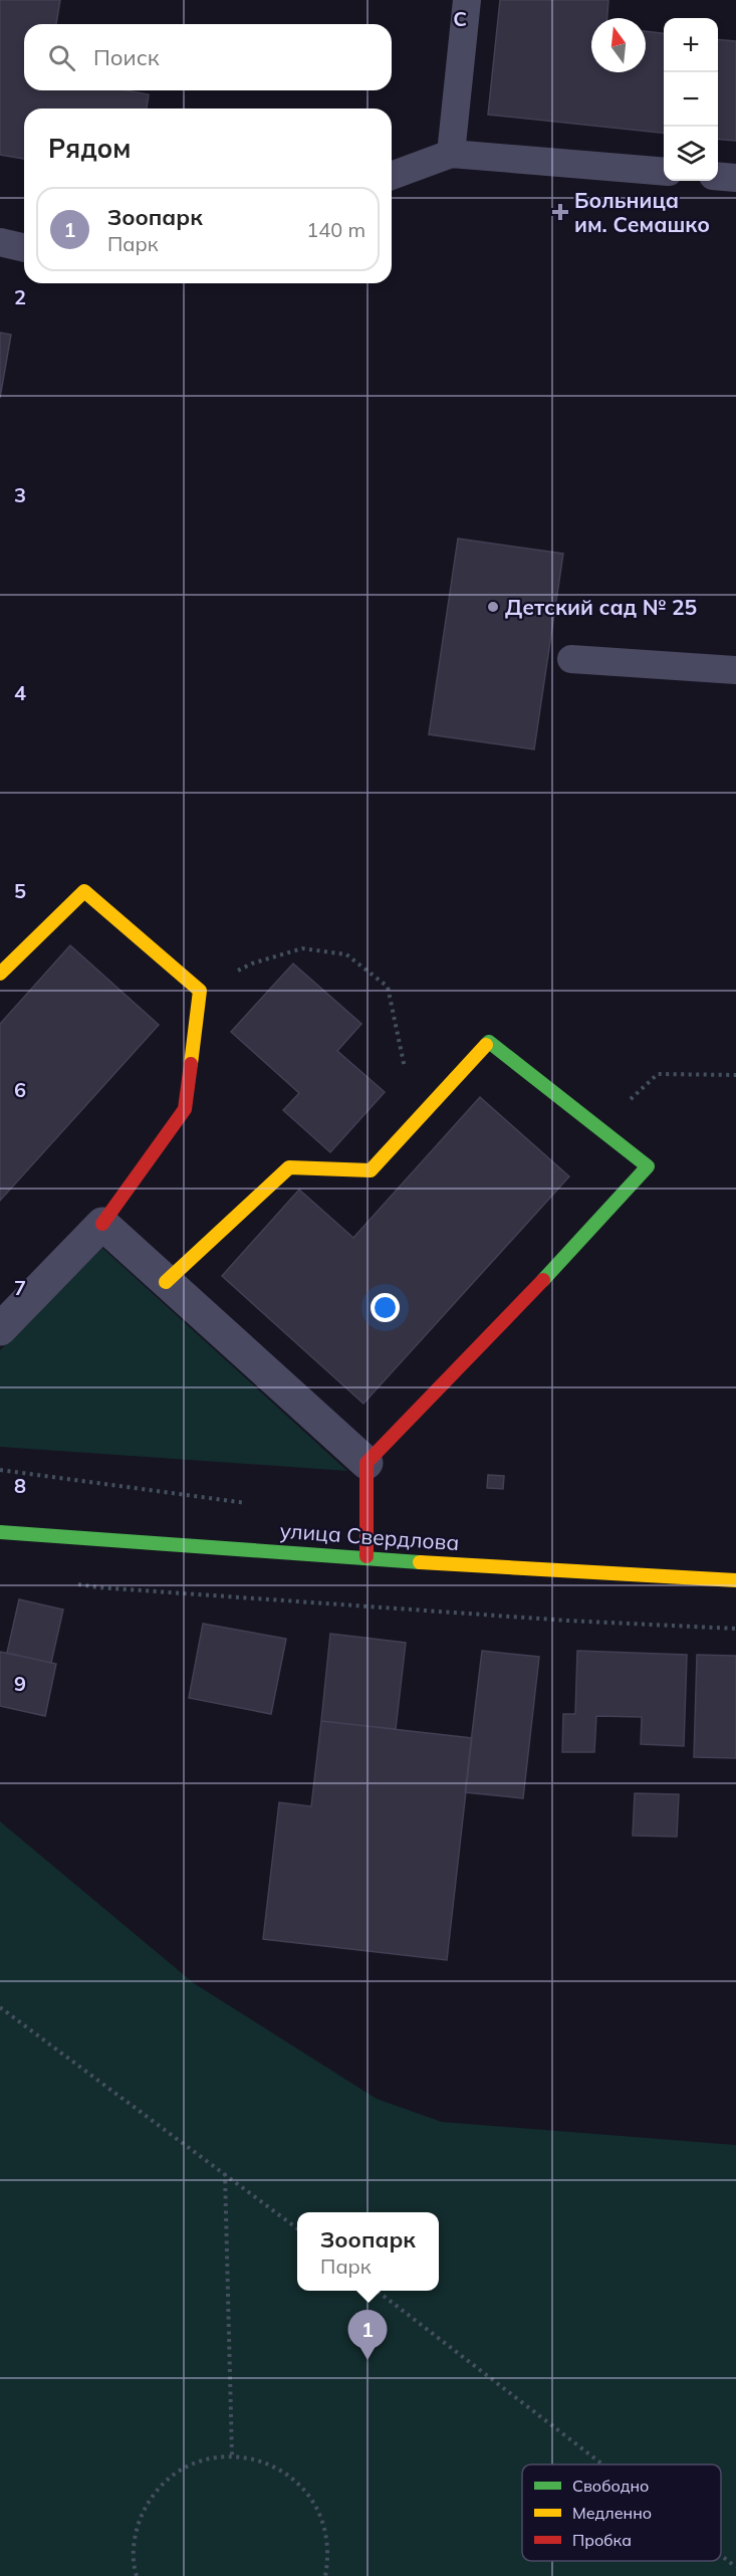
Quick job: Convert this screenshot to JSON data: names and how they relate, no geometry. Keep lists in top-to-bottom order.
{
  "streets": {
    "street": ["улица Свердлова"]
  },
  "places": {
    "health": ["Больница им. Семашко"],
    "other": ["Детский сад № 25"]
  },
  "legend": ["Свободно", "Медленно", "Пробка"],
  "north": "top",
  "page": {
    "map_buttons": ["+", "−"],
    "search": "Поиск",
    "heading": "Рядом",
    "list": [
      {
        "mark": "1",
        "name": "Зоопарк",
        "note": "Парк",
        "value": "140 m"
      }
    ],
    "popup": ["Зоопарк", "Парк"],
    "pins": "1"
  },
  "grid": {
    "columns": ["C"],
    "rows": [
      "2",
      "3",
      "4",
      "5",
      "6",
      "7",
      "8",
      "9"
    ]
  }
}
